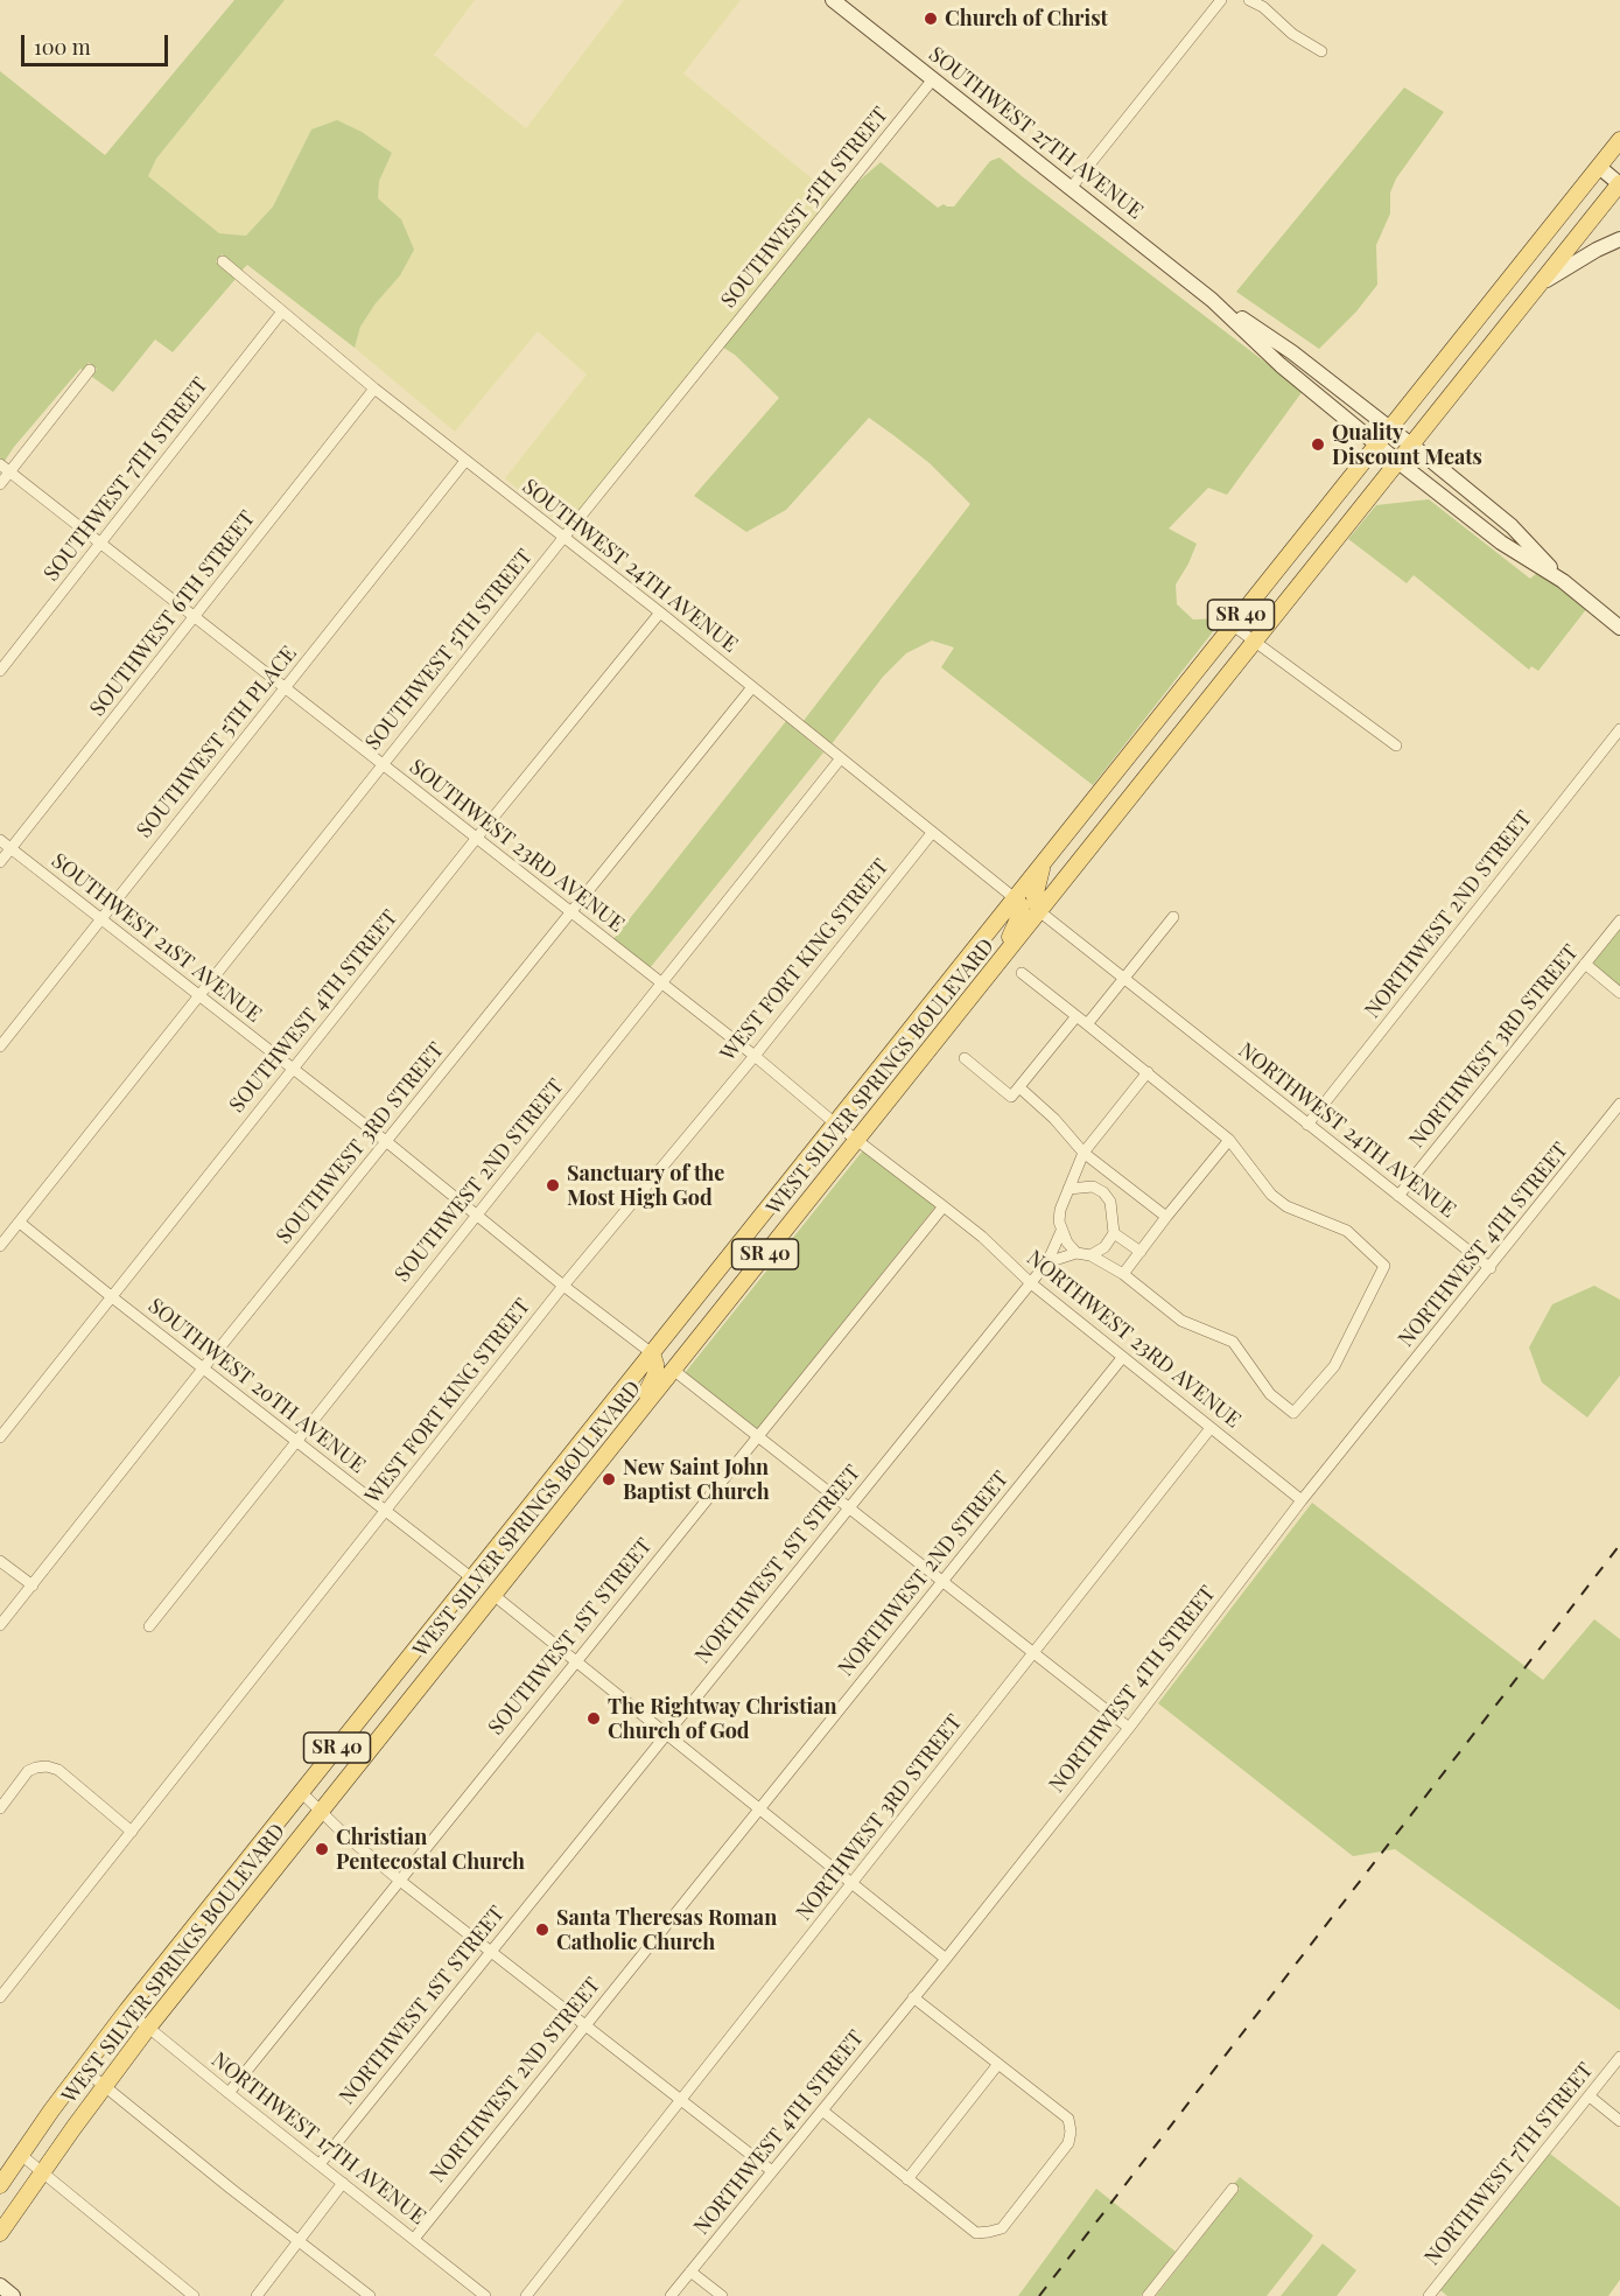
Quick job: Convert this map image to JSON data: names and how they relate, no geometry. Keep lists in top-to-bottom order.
{
  "streets": {
    "main road": ["SOUTHWEST 27TH AVENUE", "SR 40", "WEST SILVER SPRINGS BOULEVARD"],
    "street": [
      "SOUTHWEST 5TH STREET",
      "SOUTHWEST 7TH STREET",
      "SOUTHWEST 24TH AVENUE",
      "SOUTHWEST 6TH STREET",
      "SOUTHWEST 5TH PLACE",
      "SOUTHWEST 23RD AVENUE",
      "NORTHWEST 2ND STREET",
      "SOUTHWEST 21ST AVENUE",
      "WEST FORT KING STREET",
      "SOUTHWEST 4TH STREET",
      "NORTHWEST 3RD STREET",
      "NORTHWEST 24TH AVENUE",
      "SOUTHWEST 3RD STREET",
      "SOUTHWEST 2ND STREET",
      "NORTHWEST 4TH STREET",
      "NORTHWEST 23RD AVENUE",
      "SOUTHWEST 20TH AVENUE",
      "NORTHWEST 1ST STREET",
      "SOUTHWEST 1ST STREET",
      "NORTHWEST 17TH AVENUE",
      "NORTHWEST 7TH STREET"
    ]
  },
  "crossings": [
    ["SOUTHWEST 27TH AVENUE", "SOUTHWEST 5TH STREET"],
    ["SOUTHWEST 27TH AVENUE", "WEST SILVER SPRINGS BOULEVARD"],
    ["SOUTHWEST 5TH STREET", "SOUTHWEST 24TH AVENUE"],
    ["SOUTHWEST 5TH STREET", "SOUTHWEST 23RD AVENUE"],
    ["SOUTHWEST 5TH STREET", "SOUTHWEST 21ST AVENUE"],
    ["SOUTHWEST 5TH STREET", "SOUTHWEST 20TH AVENUE"],
    ["SOUTHWEST 7TH STREET", "SOUTHWEST 24TH AVENUE"],
    ["SOUTHWEST 7TH STREET", "SOUTHWEST 23RD AVENUE"],
    ["SOUTHWEST 24TH AVENUE", "SOUTHWEST 6TH STREET"],
    ["SOUTHWEST 24TH AVENUE", "SOUTHWEST 5TH PLACE"],
    ["SOUTHWEST 24TH AVENUE", "WEST FORT KING STREET"],
    ["SOUTHWEST 24TH AVENUE", "SOUTHWEST 4TH STREET"],
    ["SOUTHWEST 24TH AVENUE", "WEST SILVER SPRINGS BOULEVARD"],
    ["SOUTHWEST 24TH AVENUE", "SOUTHWEST 3RD STREET"],
    ["SOUTHWEST 24TH AVENUE", "SOUTHWEST 2ND STREET"],
    ["SOUTHWEST 6TH STREET", "SOUTHWEST 23RD AVENUE"],
    ["SOUTHWEST 6TH STREET", "SOUTHWEST 21ST AVENUE"],
    ["SOUTHWEST 5TH PLACE", "SOUTHWEST 23RD AVENUE"],
    ["SOUTHWEST 5TH PLACE", "SOUTHWEST 21ST AVENUE"],
    ["SOUTHWEST 23RD AVENUE", "WEST FORT KING STREET"],
    ["SOUTHWEST 23RD AVENUE", "SOUTHWEST 4TH STREET"],
    ["SOUTHWEST 23RD AVENUE", "WEST SILVER SPRINGS BOULEVARD"],
    ["SOUTHWEST 23RD AVENUE", "SOUTHWEST 3RD STREET"],
    ["SOUTHWEST 23RD AVENUE", "SOUTHWEST 2ND STREET"],
    ["SOUTHWEST 23RD AVENUE", "NORTHWEST 23RD AVENUE"],
    ["SOUTHWEST 23RD AVENUE", "SOUTHWEST 1ST STREET"],
    ["NORTHWEST 2ND STREET", "NORTHWEST 24TH AVENUE"],
    ["NORTHWEST 2ND STREET", "NORTHWEST 23RD AVENUE"],
    ["NORTHWEST 2ND STREET", "NORTHWEST 17TH AVENUE"],
    ["SOUTHWEST 21ST AVENUE", "WEST FORT KING STREET"],
    ["SOUTHWEST 21ST AVENUE", "SOUTHWEST 4TH STREET"],
    ["SOUTHWEST 21ST AVENUE", "WEST SILVER SPRINGS BOULEVARD"],
    ["SOUTHWEST 21ST AVENUE", "SOUTHWEST 3RD STREET"],
    ["SOUTHWEST 21ST AVENUE", "SOUTHWEST 2ND STREET"],
    ["WEST FORT KING STREET", "SOUTHWEST 20TH AVENUE"],
    ["SOUTHWEST 4TH STREET", "SOUTHWEST 20TH AVENUE"],
    ["NORTHWEST 3RD STREET", "NORTHWEST 24TH AVENUE"],
    ["NORTHWEST 3RD STREET", "NORTHWEST 23RD AVENUE"],
    ["WEST SILVER SPRINGS BOULEVARD", "SOUTHWEST 20TH AVENUE"],
    ["WEST SILVER SPRINGS BOULEVARD", "NORTHWEST 17TH AVENUE"],
    ["NORTHWEST 24TH AVENUE", "NORTHWEST 4TH STREET"],
    ["SOUTHWEST 3RD STREET", "SOUTHWEST 20TH AVENUE"],
    ["SOUTHWEST 2ND STREET", "SOUTHWEST 20TH AVENUE"],
    ["NORTHWEST 4TH STREET", "NORTHWEST 23RD AVENUE"],
    ["NORTHWEST 23RD AVENUE", "NORTHWEST 1ST STREET"],
    ["NORTHWEST 23RD AVENUE", "SOUTHWEST 1ST STREET"],
    ["NORTHWEST 1ST STREET", "NORTHWEST 17TH AVENUE"],
    ["SOUTHWEST 1ST STREET", "NORTHWEST 17TH AVENUE"]
  ],
  "places": [
    "Church of Christ",
    "Quality Discount Meats",
    "Sanctuary of the Most High God",
    "New Saint John Baptist Church",
    "The Rightway Christian Church of God",
    "Christian Pentecostal Church",
    "Santa Theresas Roman Catholic Church"
  ],
  "scale_bar": "100 m"
}
